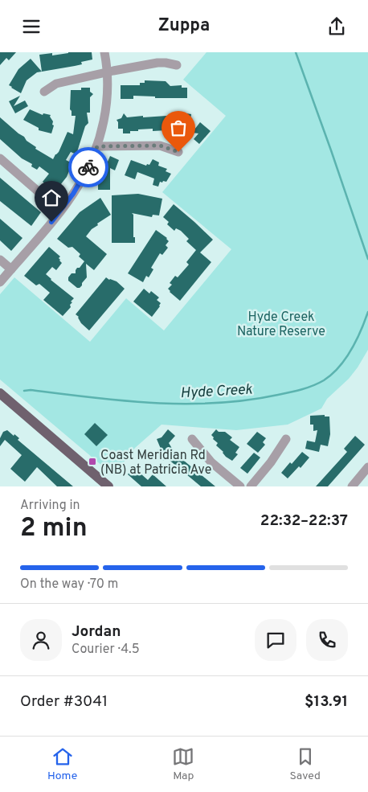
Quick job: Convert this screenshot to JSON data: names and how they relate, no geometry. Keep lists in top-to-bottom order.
{
  "water": ["Hyde Creek"],
  "parks": ["Hyde Creek Nature Reserve"],
  "places": {
    "transit": ["Coast Meridian Rd (NB) at Patricia Ave"]
  },
  "page": {
    "header": "Zuppa",
    "heading": ["2 min", "Arriving in", "22:32–22:37"],
    "panel": [
      "Jordan",
      "Courier · 4.5",
      "Order #3041",
      "$13.91"
    ],
    "bar": "On the way · 70 m",
    "tabs": ["Home", "Map", "Saved"]
  }
}
